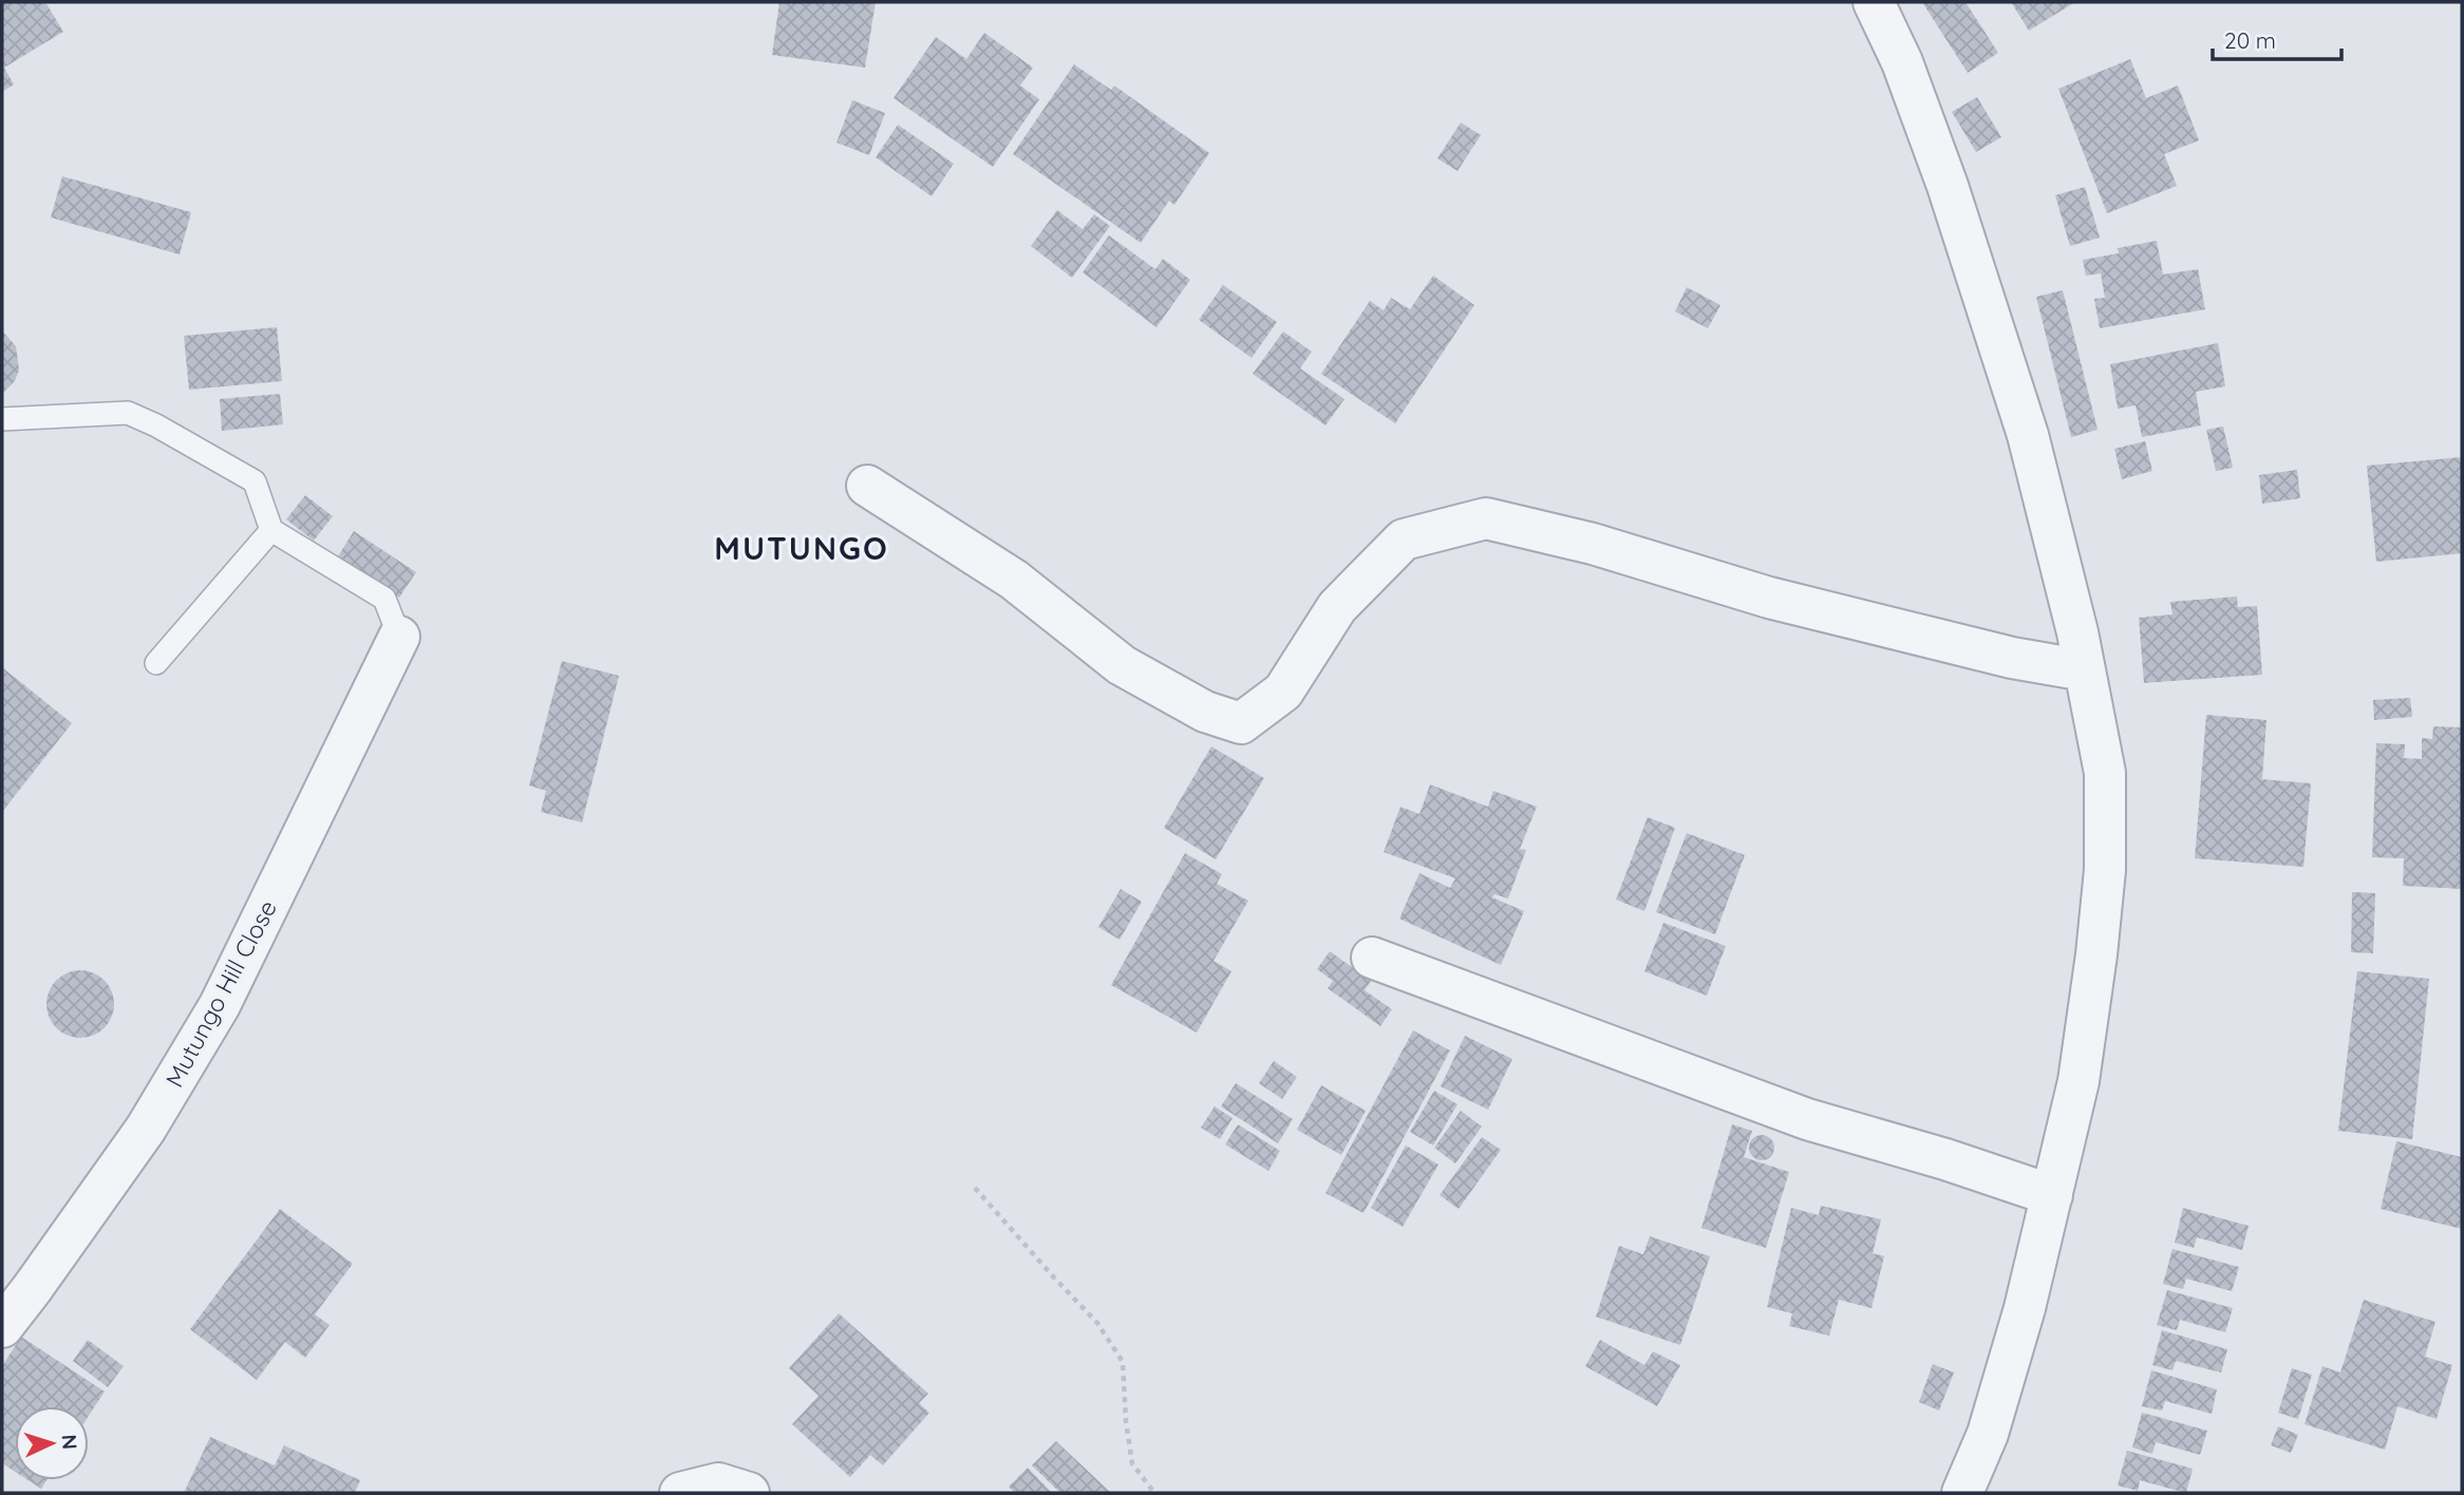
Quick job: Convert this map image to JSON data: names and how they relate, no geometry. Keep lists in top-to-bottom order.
{
  "streets": {
    "street": ["Mutungo Hill Close"]
  },
  "districts": ["MUTUNGO"],
  "scale_bar": "20 m",
  "north": "right"
}
